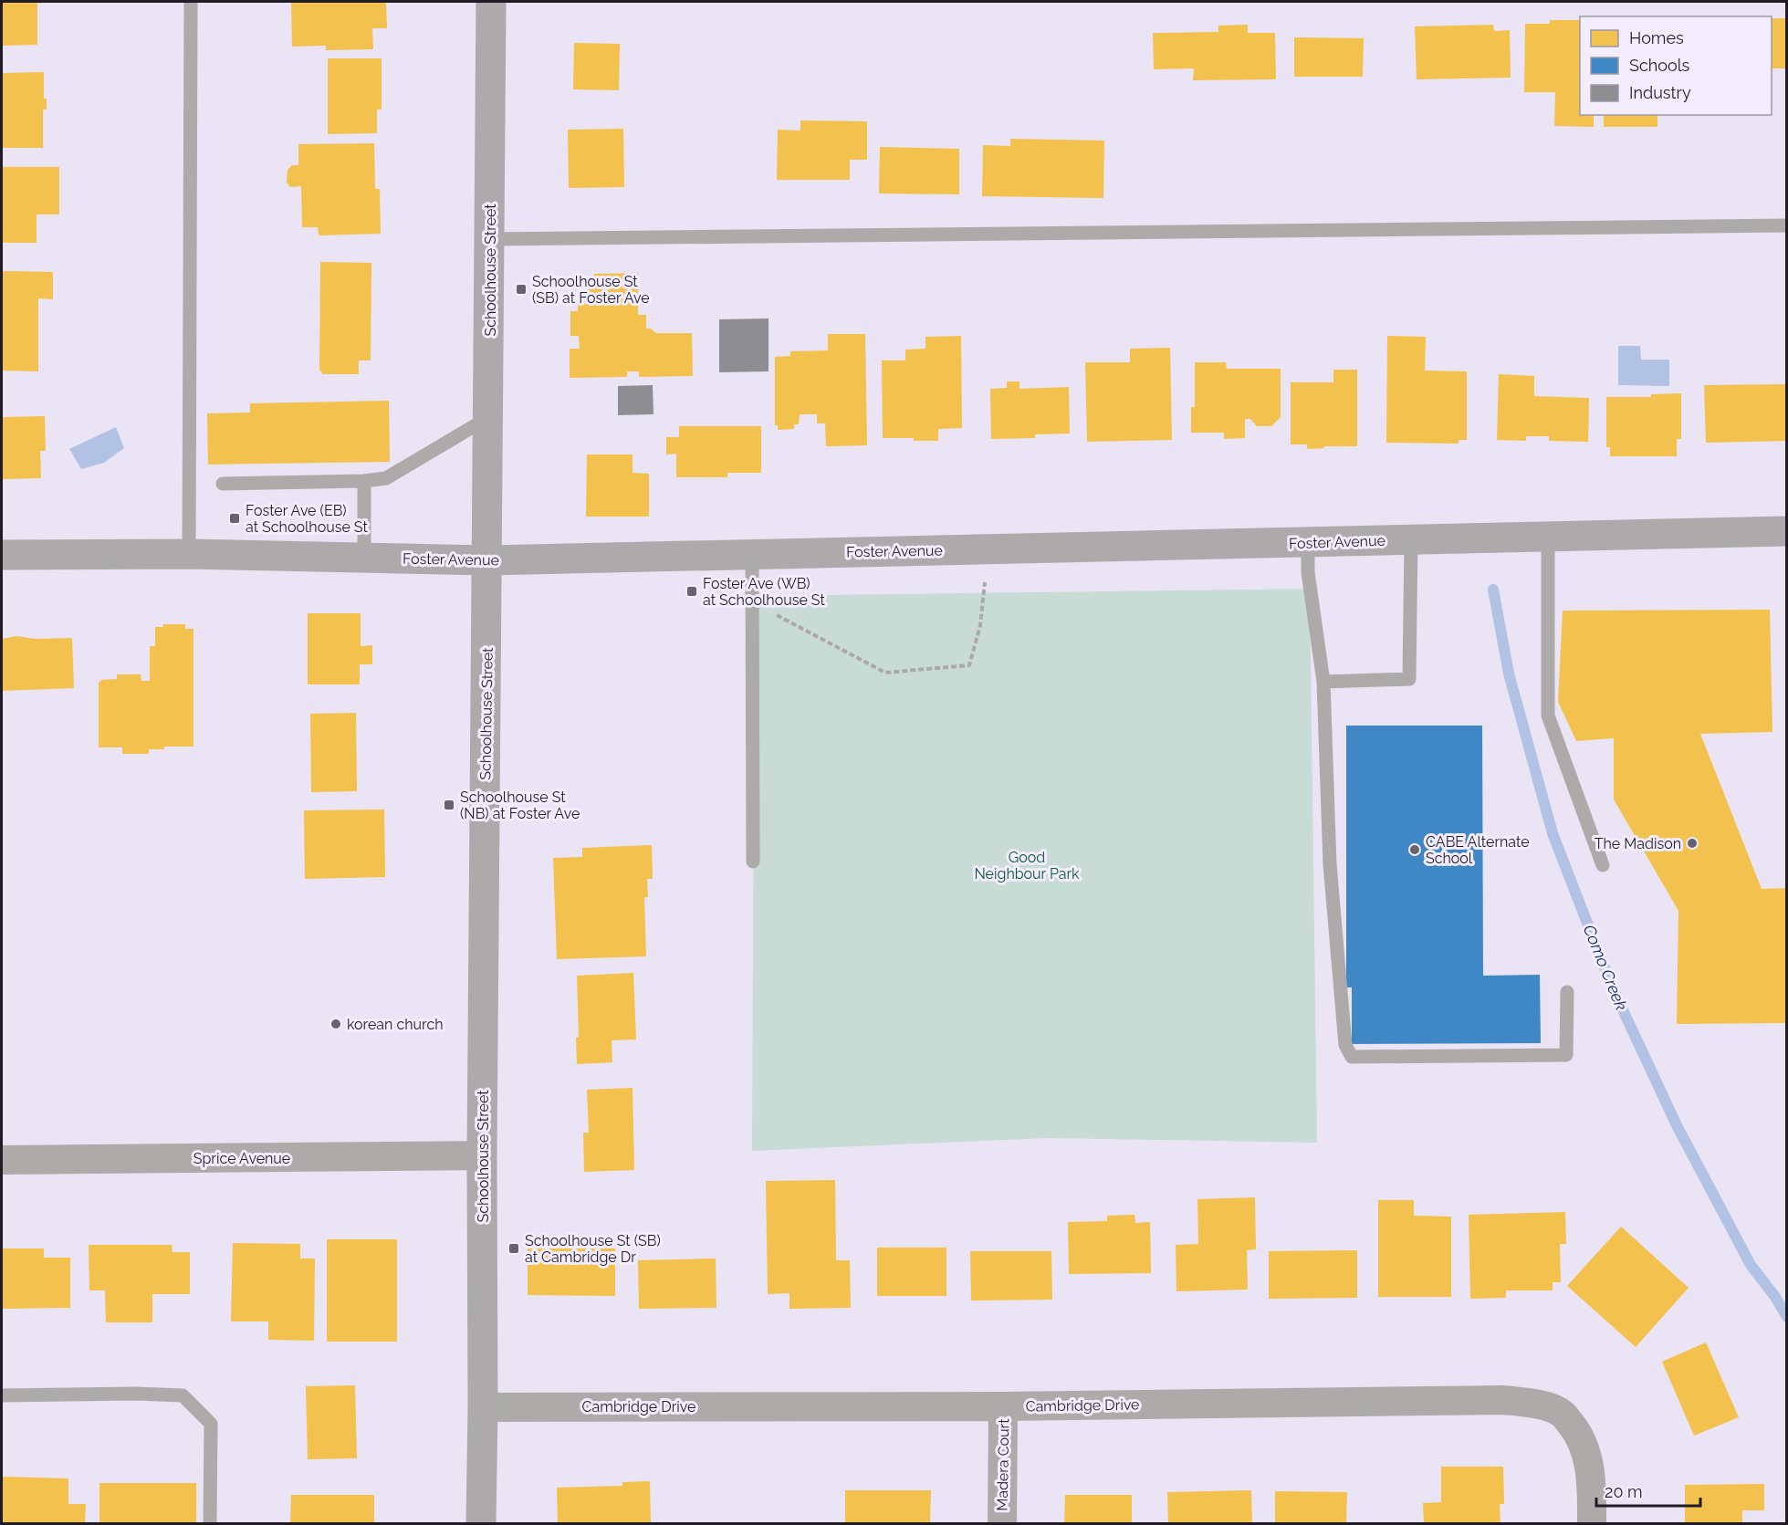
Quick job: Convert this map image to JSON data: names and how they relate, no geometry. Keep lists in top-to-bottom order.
{
  "streets": {
    "street": [
      "Schoolhouse Street",
      "Foster Avenue",
      "Sprice Avenue",
      "Cambridge Drive",
      "Madera Court"
    ]
  },
  "crossings": [
    ["Schoolhouse Street", "Foster Avenue"],
    ["Schoolhouse Street", "Sprice Avenue"],
    ["Schoolhouse Street", "Cambridge Drive"],
    ["Cambridge Drive", "Madera Court"]
  ],
  "water": ["Como Creek"],
  "parks": ["Good Neighbour Park"],
  "places": {
    "transit": [
      "Schoolhouse St (SB) at Foster Ave",
      "Foster Ave (EB) at Schoolhouse St",
      "Foster Ave (WB) at Schoolhouse St",
      "Schoolhouse St (NB) at Foster Ave",
      "Schoolhouse St (SB) at Cambridge Dr"
    ],
    "other": ["The Madison", "CABE Alternate School", "korean church"]
  },
  "legend": ["Homes", "Schools", "Industry"],
  "scale_bar": "20 m"
}
